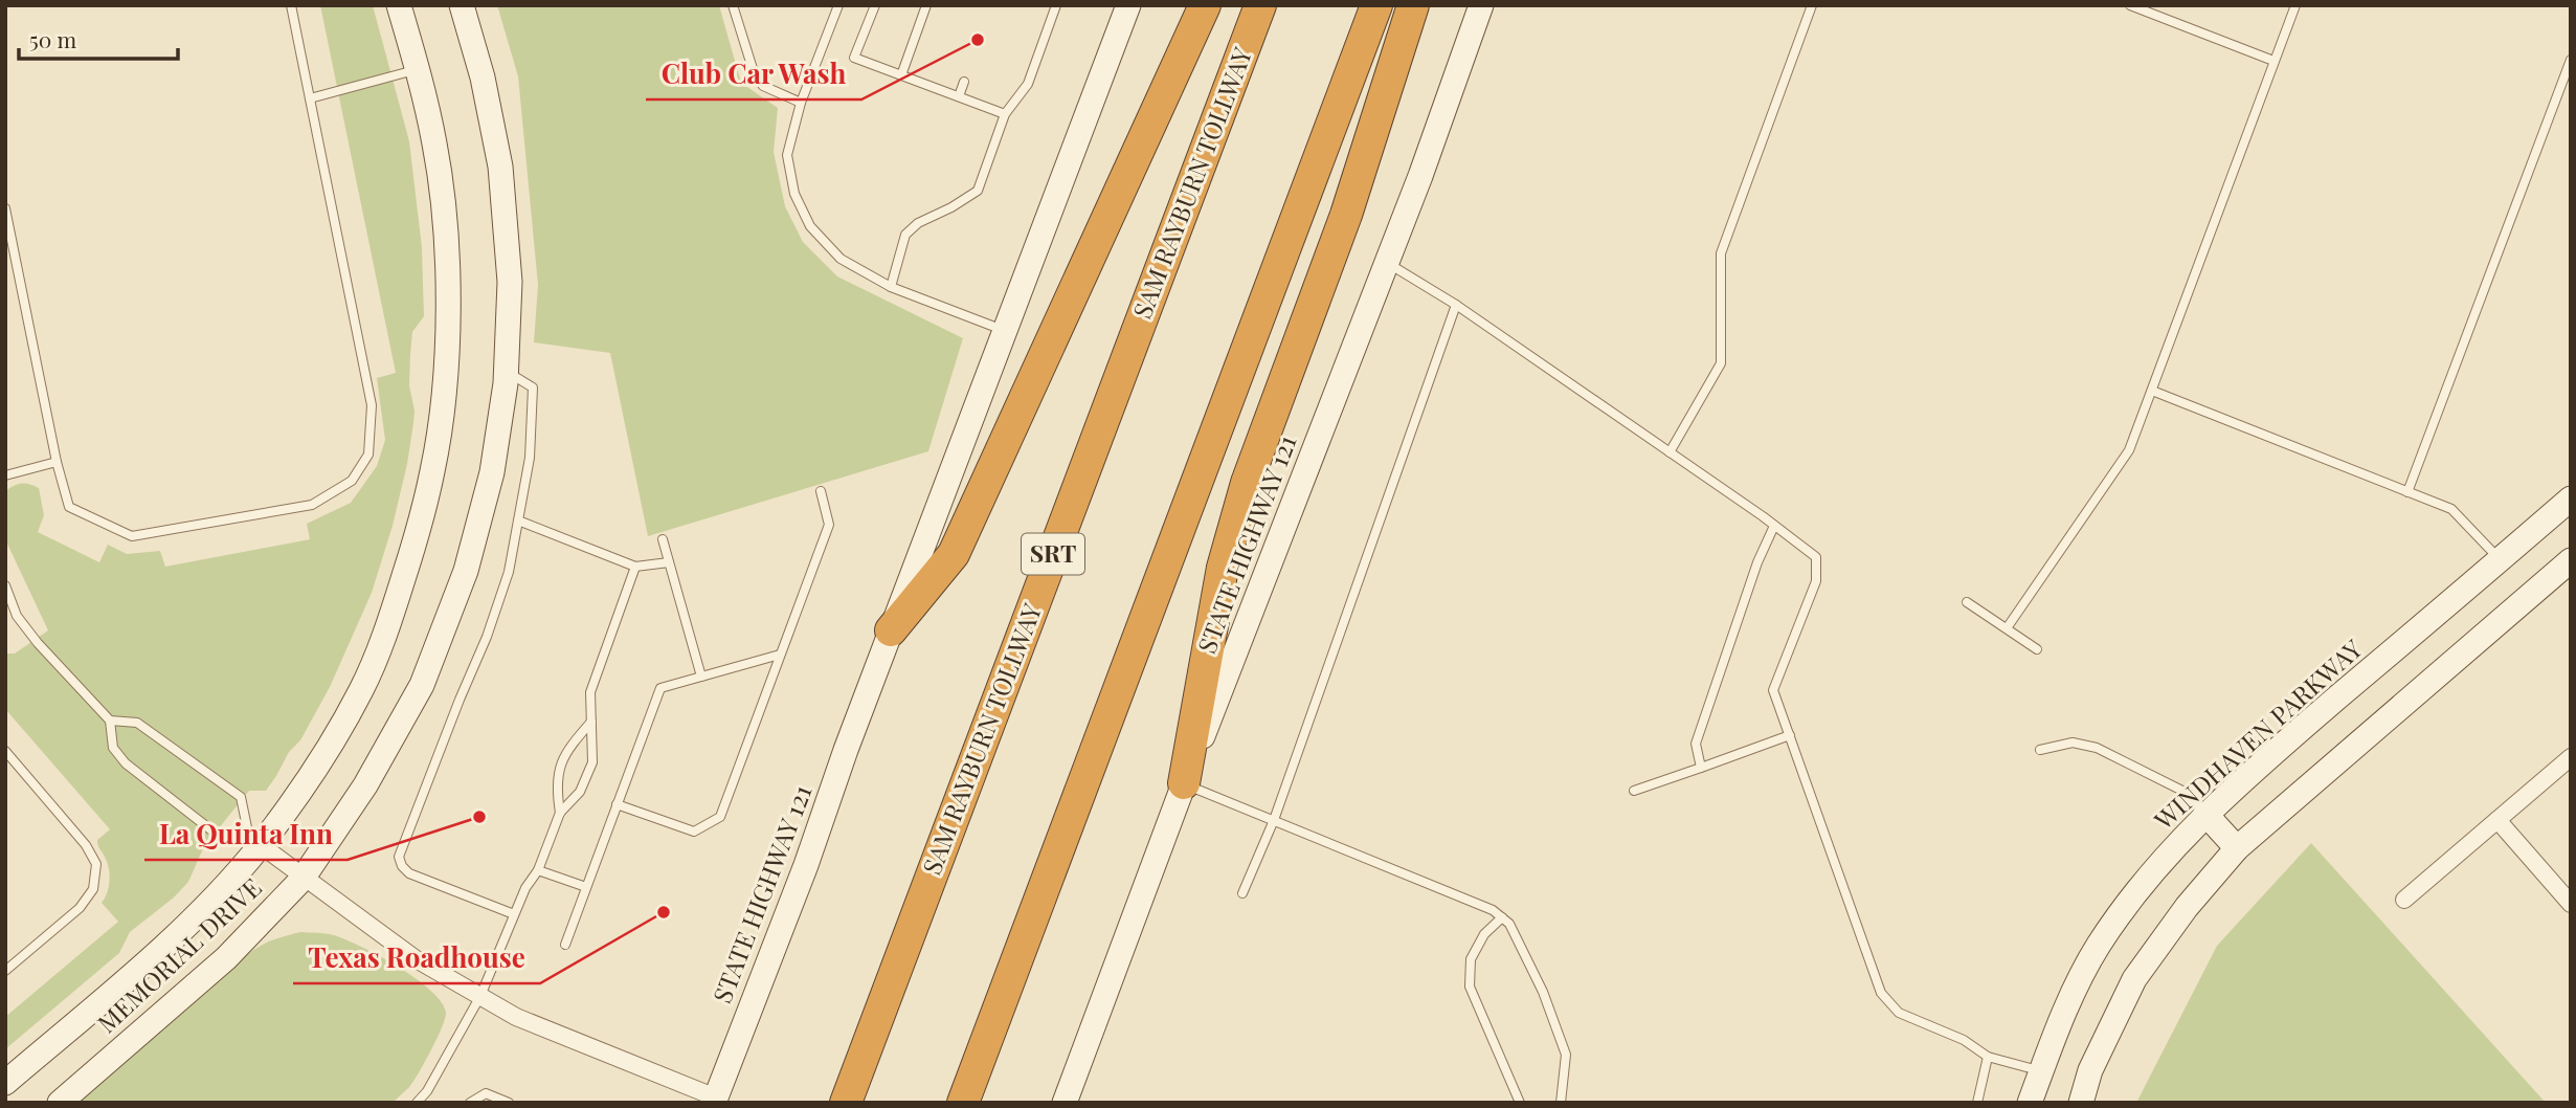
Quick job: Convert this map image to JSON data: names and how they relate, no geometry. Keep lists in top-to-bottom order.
{
  "streets": {
    "highway": ["SAM RAYBURN TOLLWAY", "SRT"],
    "street": ["STATE HIGHWAY 121", "WINDHAVEN PARKWAY", "MEMORIAL DRIVE"]
  },
  "places": ["Club Car Wash", "La Quinta Inn", "Texas Roadhouse"],
  "scale_bar": "50 m"
}
